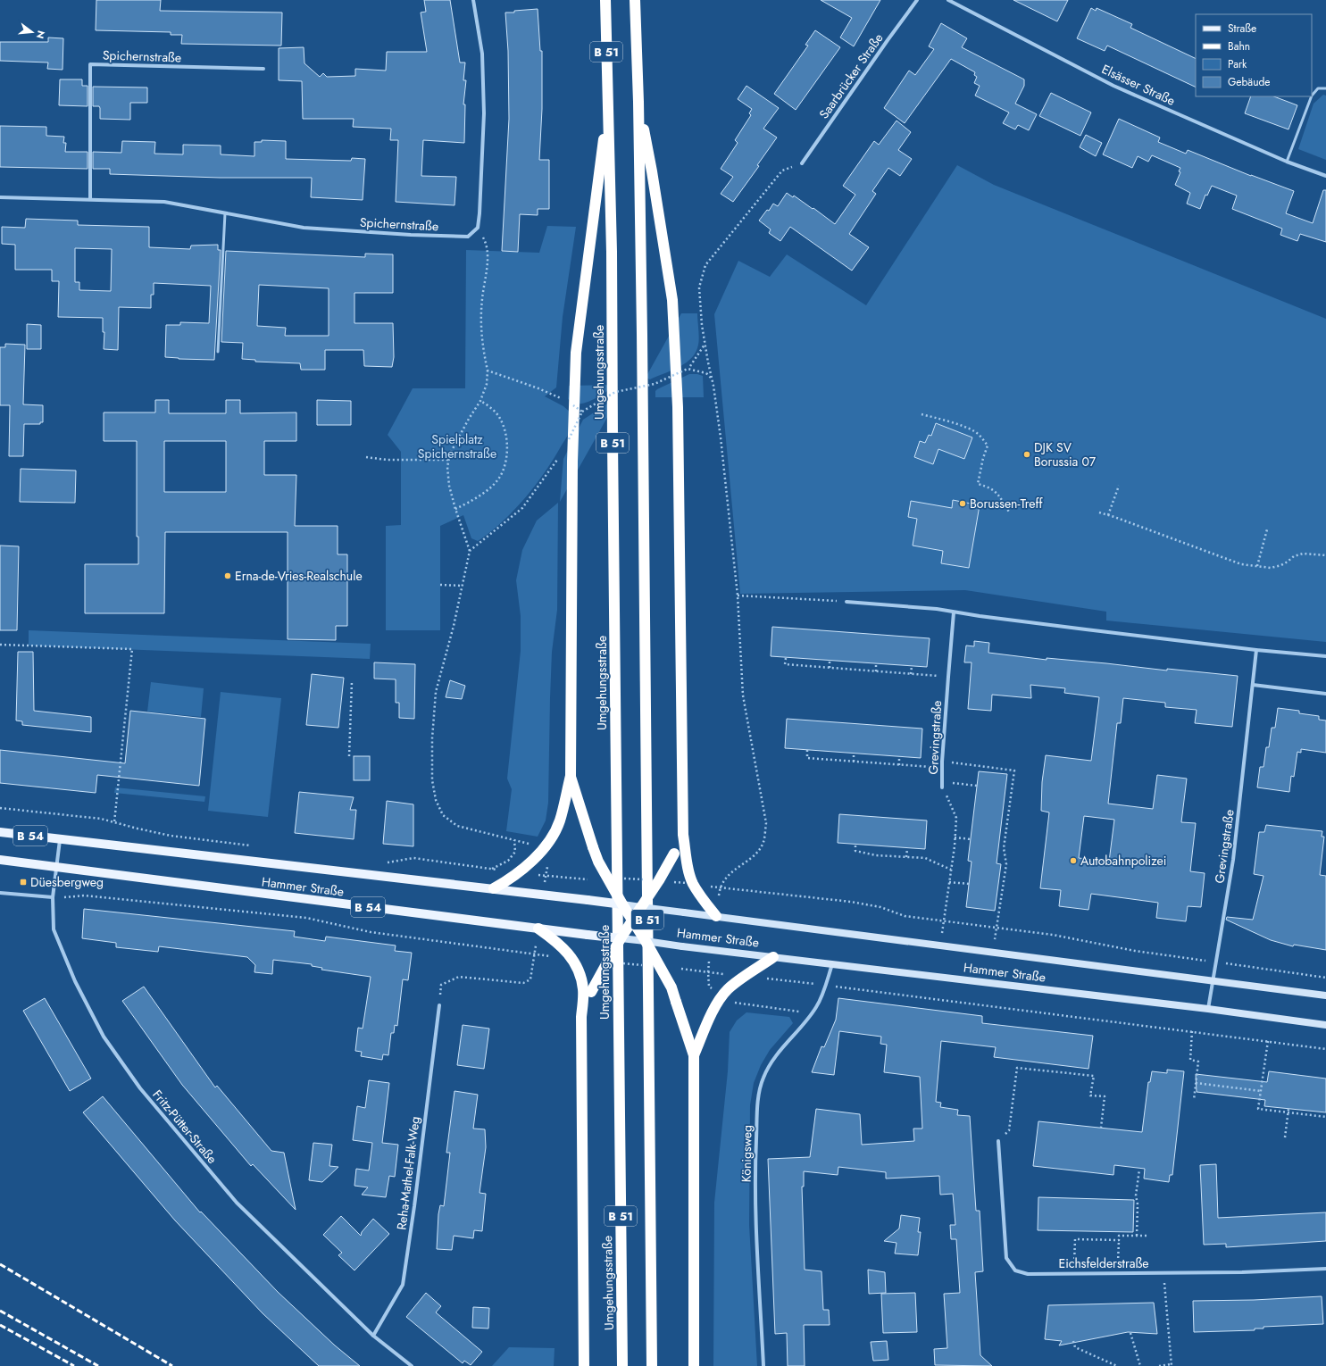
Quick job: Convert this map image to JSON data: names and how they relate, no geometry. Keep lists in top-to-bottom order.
{
  "streets": {
    "highway": ["B 51", "Umgehungsstraße"],
    "main road": ["B 54", "Hammer Straße"],
    "street": [
      "Spichernstraße",
      "Saarbrücker Straße",
      "Elsässer Straße",
      "Grevingstraße",
      "Fritz-Pütter-Straße",
      "Königsweg",
      "Reha-Mathel-Falk-Weg",
      "Eichsfelderstraße"
    ]
  },
  "crossings": [
    ["Grevingstraße", "Hammer Straße"],
    ["Hammer Straße", "Fritz-Pütter-Straße"],
    ["Hammer Straße", "Königsweg"],
    ["Fritz-Pütter-Straße", "Reha-Mathel-Falk-Weg"]
  ],
  "parks": ["Spielplatz Spichernstraße"],
  "places": {
    "other": [
      "DJK SV Borussia 07",
      "Borussen-Treff",
      "Erna-de-Vries-Realschule",
      "Autobahnpolizei"
    ],
    "transit": ["Düesbergweg"]
  },
  "legend": [
    "Straße",
    "Bahn",
    "Park",
    "Gebäude"
  ],
  "north": "right"
}
